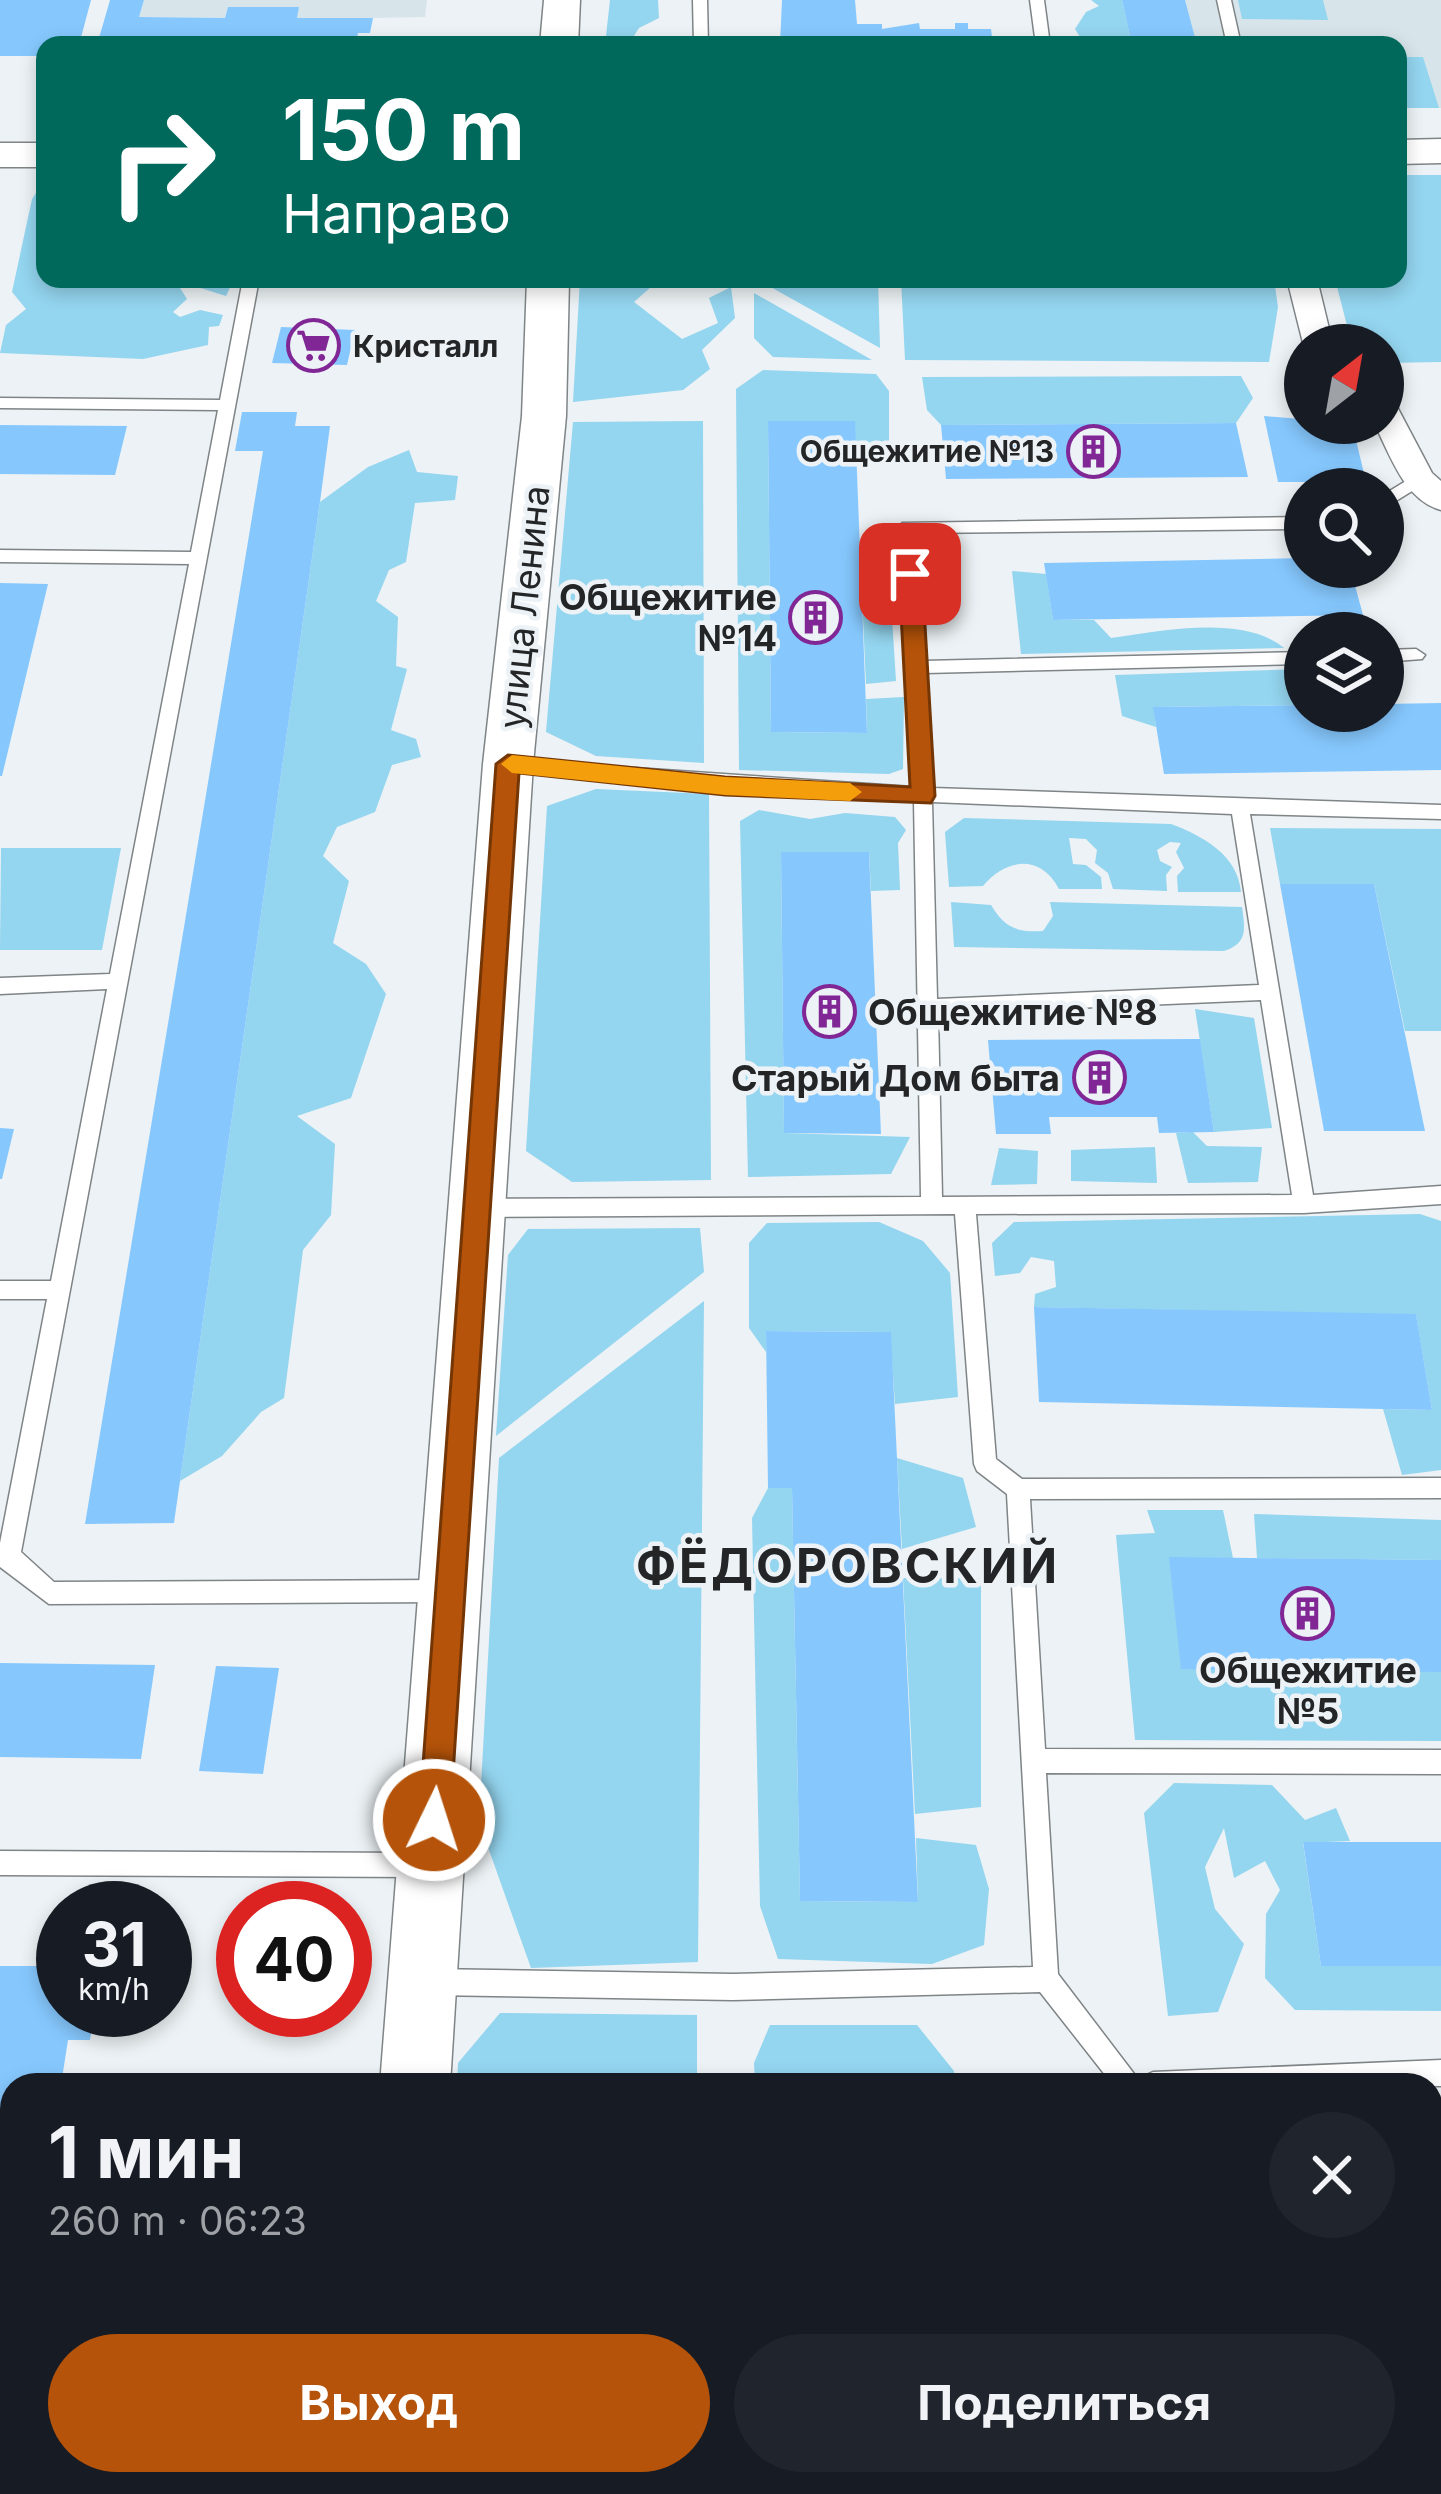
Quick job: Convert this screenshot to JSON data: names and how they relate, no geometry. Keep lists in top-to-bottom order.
{
  "streets": {
    "street": ["улица Ленина"]
  },
  "districts": ["ФЁДОРОВСКИЙ"],
  "places": {
    "supermarket": ["Кристалл"],
    "building": [
      "Общежитие №13",
      "Общежитие №14",
      "Общежитие №8",
      "Старый Дом быта",
      "Общежитие №5"
    ]
  },
  "north": "top right",
  "page": {
    "turn": ["150 m", "Направо"],
    "speed": "31 km/h",
    "limit": "40",
    "heading": ["1 мин", "260 m · 06:23"],
    "buttons": ["Выход", "Поделиться"]
  }
}
